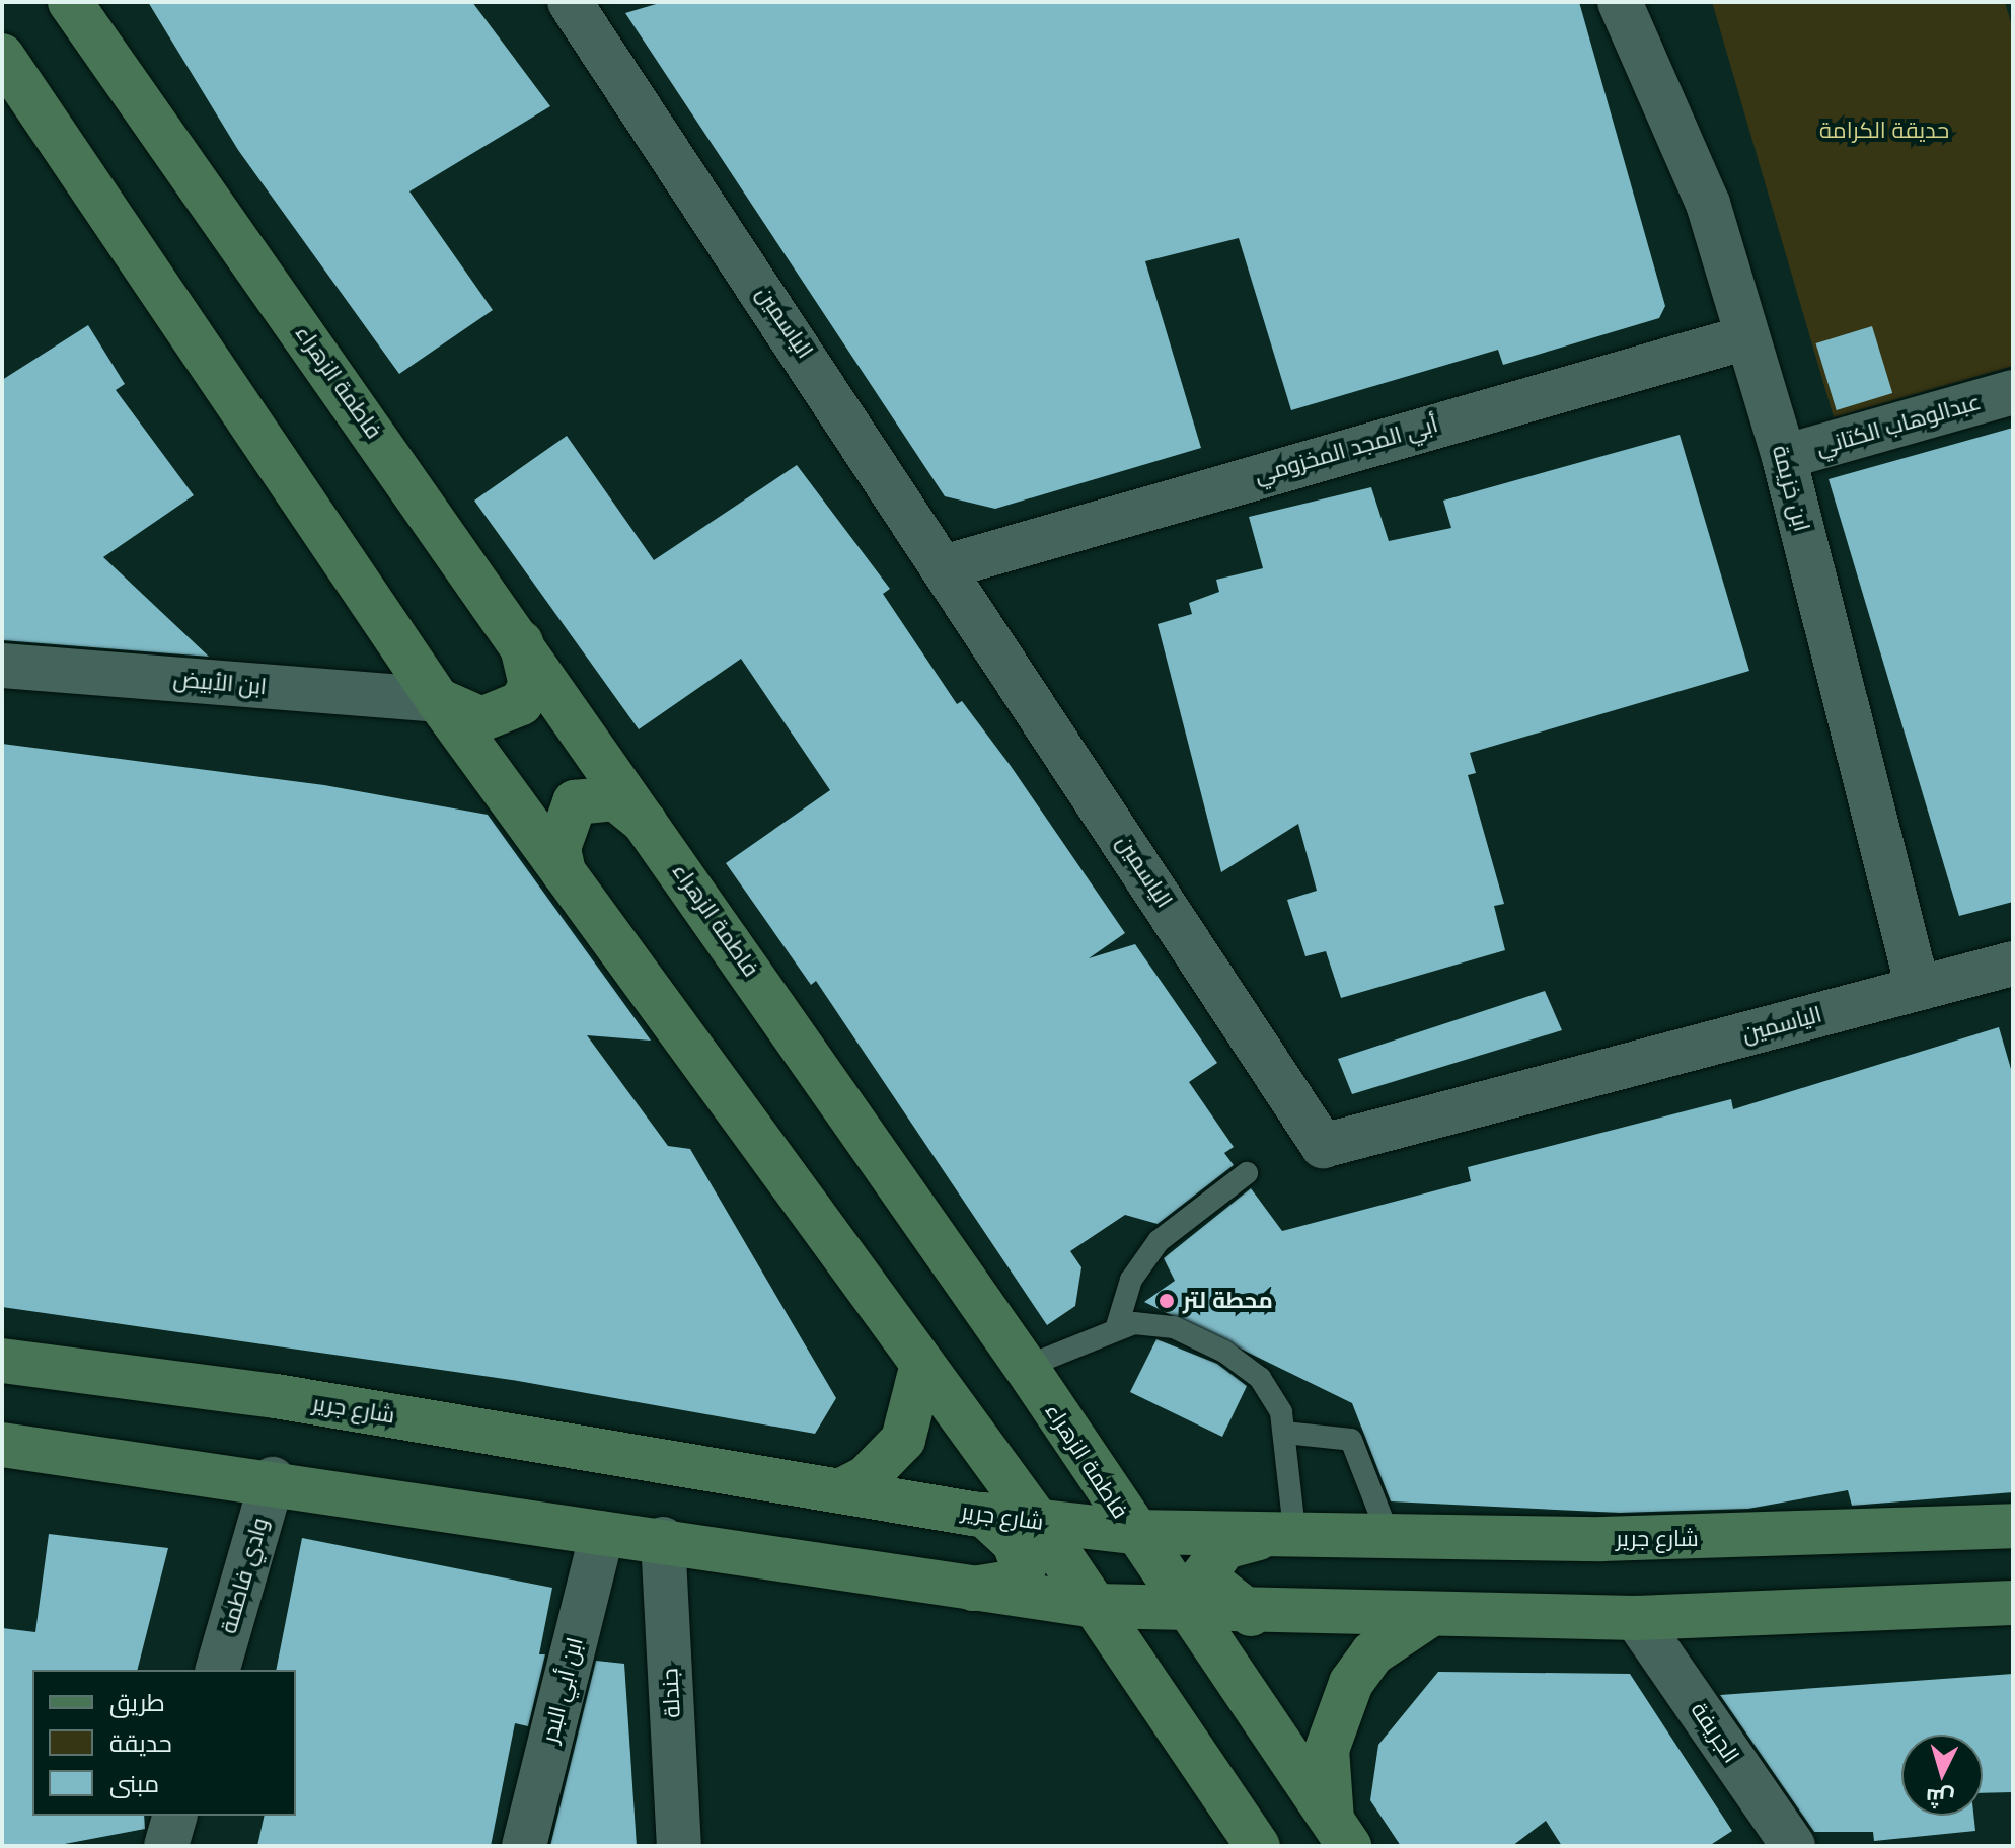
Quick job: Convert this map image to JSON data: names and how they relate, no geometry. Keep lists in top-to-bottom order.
{
  "streets": {
    "main road": ["فاطمة الزهراء", "شارع جرير"],
    "street": [
      "الياسمين",
      "عبدالوهاب الكتاني",
      "أبي المجد المخزومي",
      "ابن خزيمة",
      "ابن الأبيض",
      "وادي فاطمة",
      "ابن أبي البدر",
      "جندلة",
      "الجريفة"
    ]
  },
  "crossings": [
    ["الياسمين", "أبي المجد المخزومي"],
    ["الياسمين", "ابن خزيمة"],
    ["فاطمة الزهراء", "شارع جرير"],
    ["عبدالوهاب الكتاني", "ابن خزيمة"],
    ["أبي المجد المخزومي", "ابن خزيمة"]
  ],
  "parks": ["حديقة الكرامة"],
  "places": ["محطة لتر"],
  "legend": ["طريق", "حديقة", "مبنى"],
  "north": "bottom"
}
